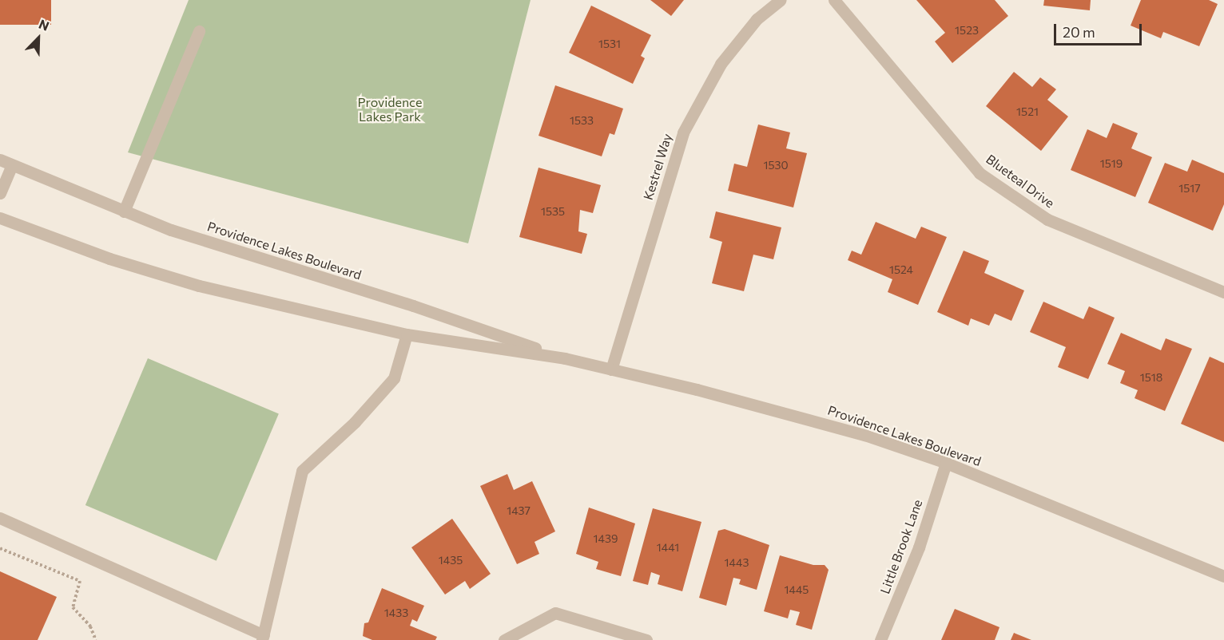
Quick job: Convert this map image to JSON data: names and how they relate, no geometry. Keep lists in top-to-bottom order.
{
  "streets": {
    "street": [
      "Kestrel Way",
      "Blueteal Drive",
      "Providence Lakes Boulevard",
      "Little Brook Lane"
    ]
  },
  "crossings": [
    ["Kestrel Way", "Providence Lakes Boulevard"],
    ["Providence Lakes Boulevard", "Little Brook Lane"]
  ],
  "parks": ["Providence Lakes Park"],
  "house_numbers": [
    "1523",
    "1531",
    "1521",
    "1533",
    "1519",
    "1530",
    "1517",
    "1535",
    "1524",
    "1518",
    "1437",
    "1439",
    "1441",
    "1435",
    "1443",
    "1445",
    "1433"
  ],
  "scale_bar": "20 m",
  "north": "top right"
}
